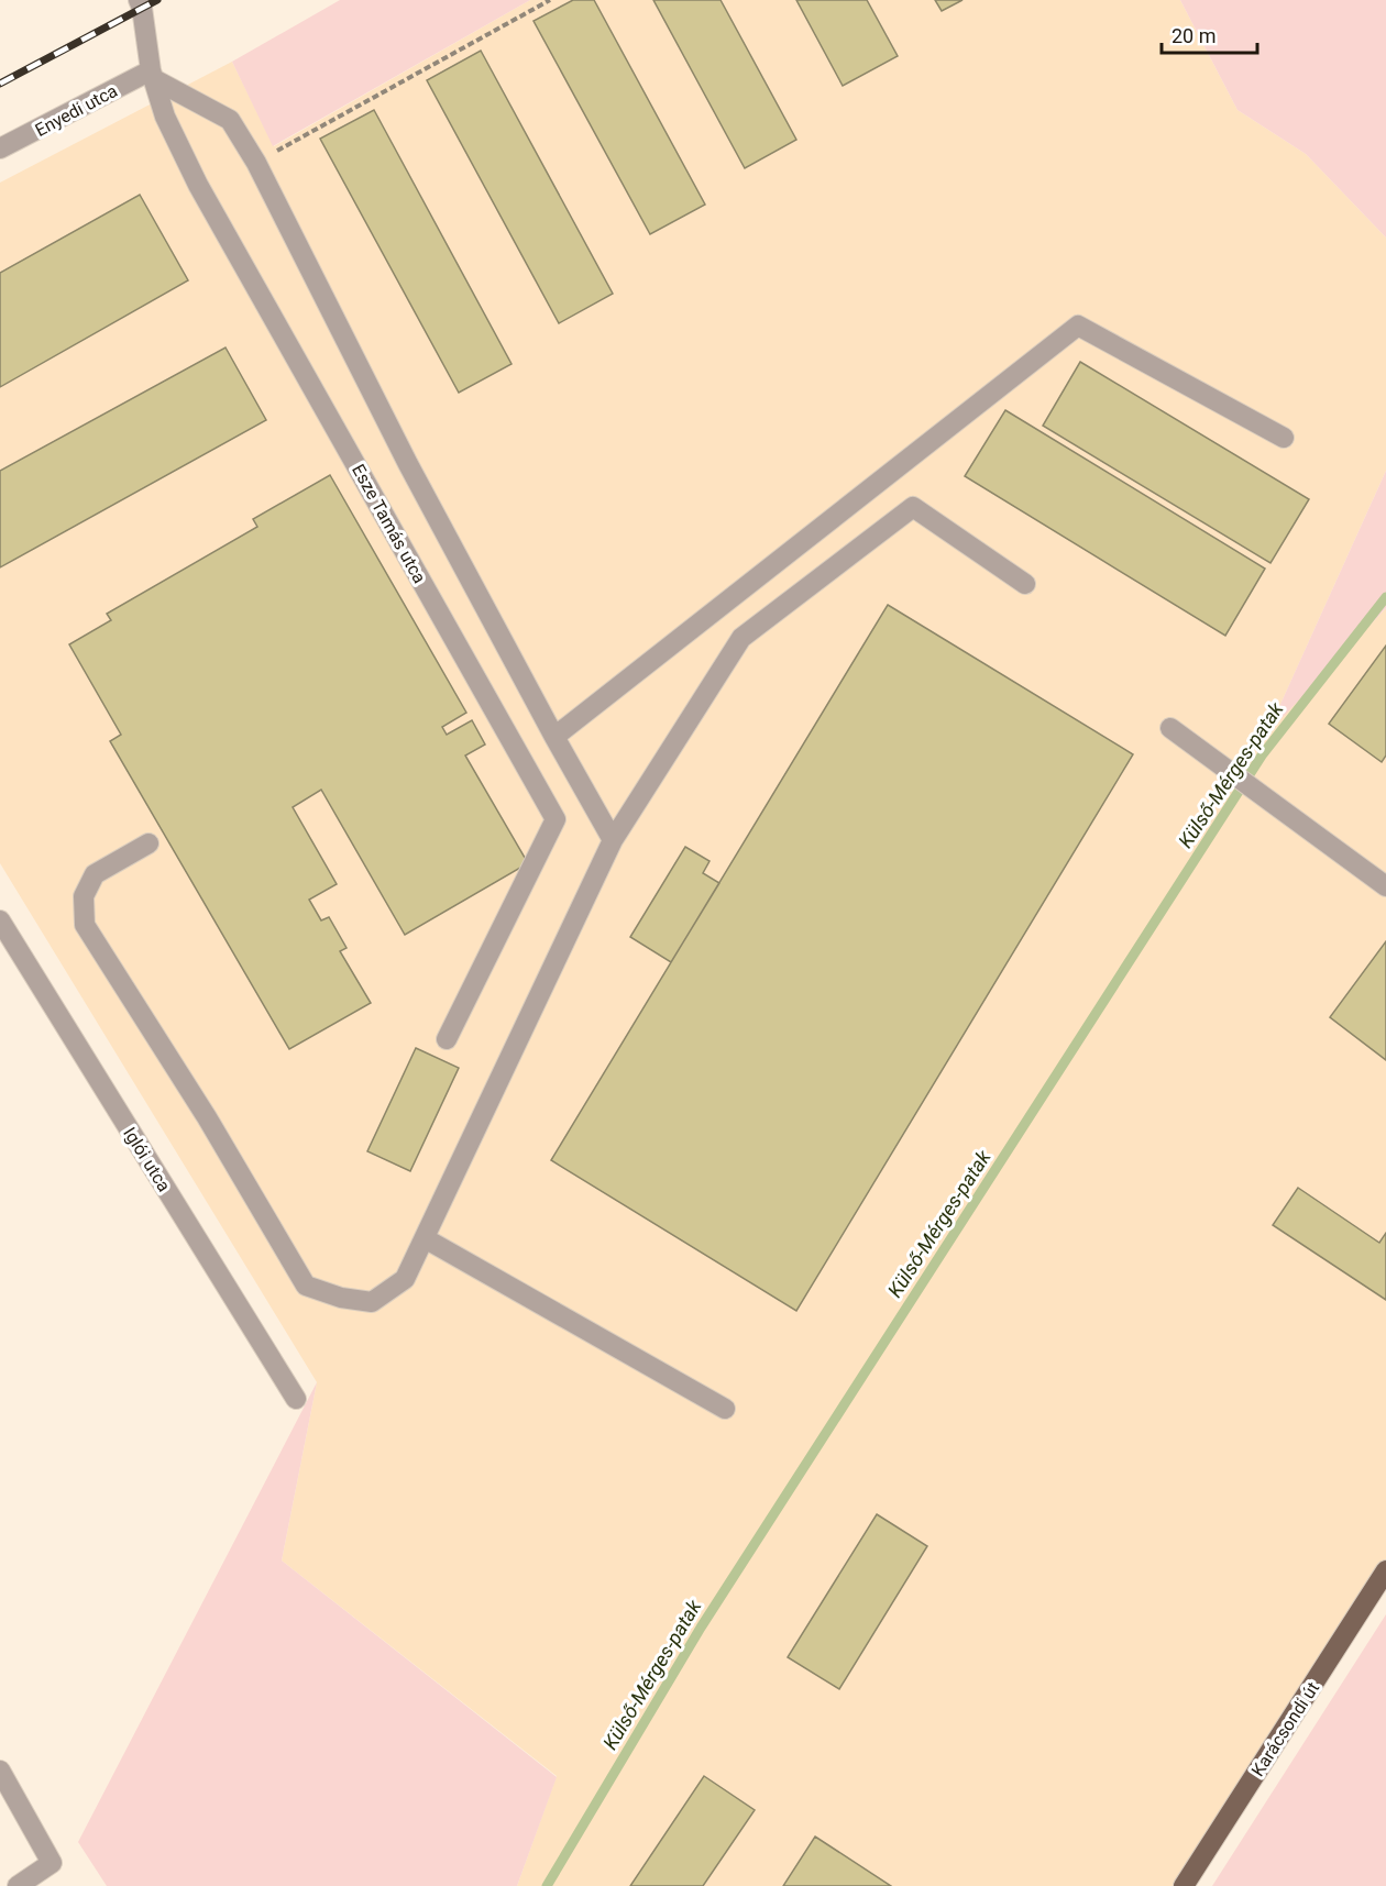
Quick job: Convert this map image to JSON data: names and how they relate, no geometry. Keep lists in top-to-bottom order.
{
  "streets": {
    "main road": ["Karácsondi út"],
    "street": ["Enyedi utca", "Esze Tamás utca", "Iglói utca"]
  },
  "crossings": [
    ["Enyedi utca", "Esze Tamás utca"]
  ],
  "water": ["Külső-Mérges-patak"],
  "scale_bar": "20 m"
}
